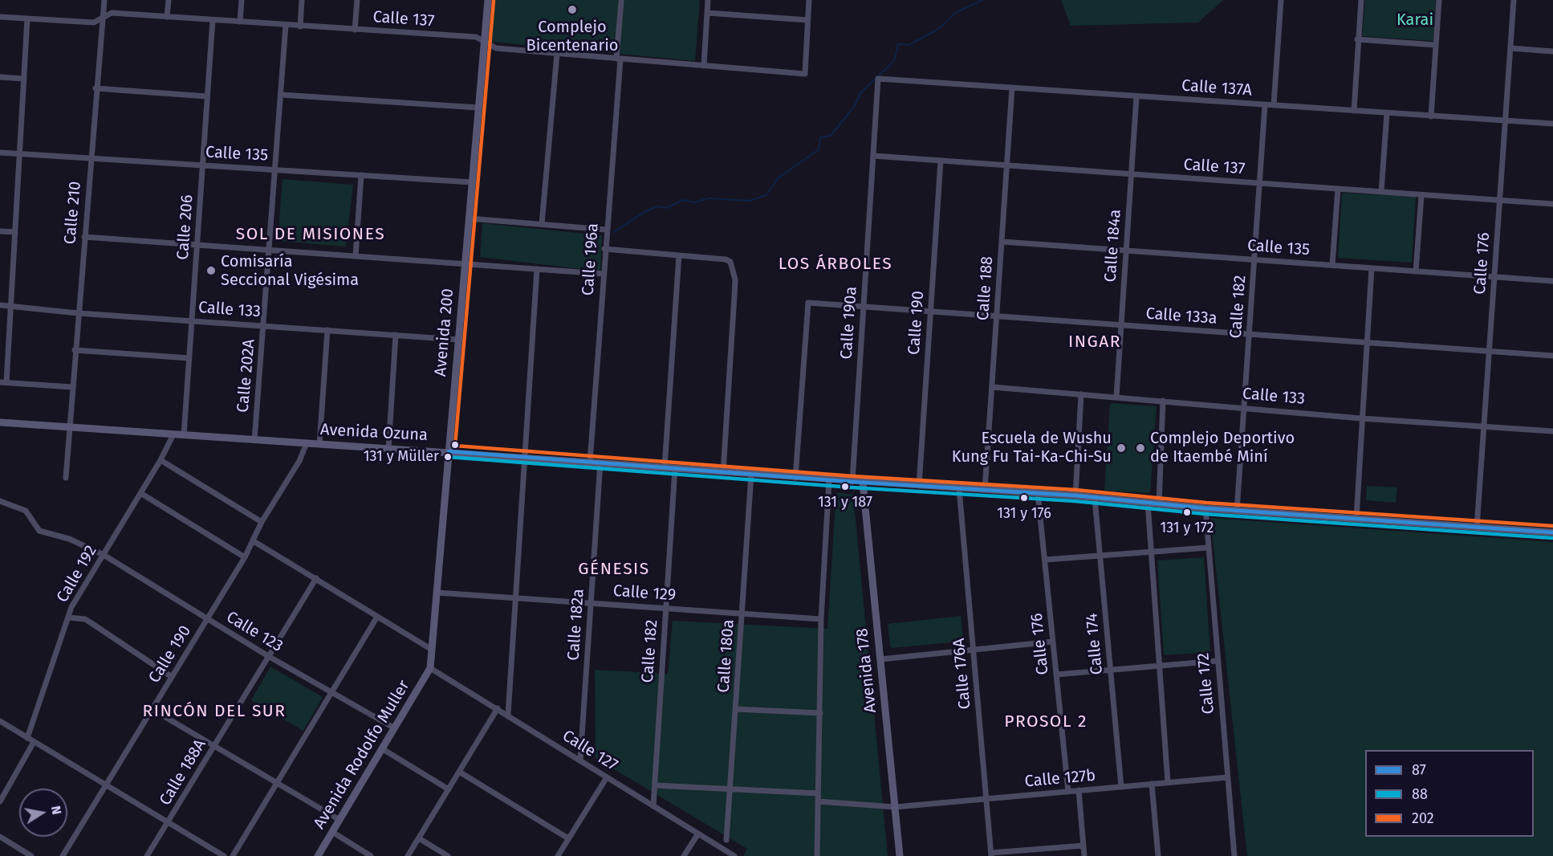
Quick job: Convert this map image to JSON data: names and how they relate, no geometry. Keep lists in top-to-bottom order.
{
  "streets": {
    "main road": [
      "Avenida 200",
      "Avenida Ozuna",
      "Avenida 178",
      "Avenida Rodolfo Muller"
    ],
    "street": [
      "Calle 137",
      "Calle 137A",
      "Calle 135",
      "Calle 210",
      "Calle 206",
      "Calle 184a",
      "Calle 196a",
      "Calle 176",
      "Calle 188",
      "Calle 182",
      "Calle 133",
      "Calle 133a",
      "Calle 190a",
      "Calle 190",
      "Calle 202A",
      "Calle 192",
      "Calle 129",
      "Calle 182a",
      "Calle 123",
      "Calle 174",
      "Calle 180a",
      "Calle 176A",
      "Calle 172",
      "Calle 127",
      "Calle 188A",
      "Calle 127b"
    ]
  },
  "crossings": [
    ["Calle 137", "Calle 210"],
    ["Calle 137", "Calle 206"],
    ["Calle 137", "Calle 184a"],
    ["Calle 137", "Calle 196a"],
    ["Calle 137", "Calle 176"],
    ["Calle 137", "Calle 188"],
    ["Calle 137", "Calle 182"],
    ["Calle 137", "Calle 190a"],
    ["Calle 137", "Calle 190"],
    ["Calle 137", "Avenida 200"],
    ["Calle 137", "Calle 202A"],
    ["Calle 137A", "Calle 184a"],
    ["Calle 137A", "Calle 176"],
    ["Calle 137A", "Calle 188"],
    ["Calle 137A", "Calle 182"],
    ["Calle 137A", "Calle 190a"],
    ["Calle 135", "Calle 210"],
    ["Calle 135", "Calle 206"],
    ["Calle 135", "Calle 184a"],
    ["Calle 135", "Calle 176"],
    ["Calle 135", "Calle 188"],
    ["Calle 135", "Calle 182"],
    ["Calle 135", "Avenida 200"],
    ["Calle 135", "Calle 202A"],
    ["Calle 210", "Calle 133"],
    ["Calle 210", "Avenida Ozuna"],
    ["Calle 206", "Calle 133"],
    ["Calle 206", "Avenida Ozuna"],
    ["Calle 184a", "Calle 133"],
    ["Calle 184a", "Calle 133a"],
    ["Calle 196a", "Avenida Ozuna"],
    ["Calle 176", "Calle 133"],
    ["Calle 176", "Calle 133a"],
    ["Calle 176", "Avenida Ozuna"],
    ["Calle 176", "Calle 127b"],
    ["Calle 188", "Calle 133"],
    ["Calle 188", "Calle 133a"],
    ["Calle 188", "Avenida Ozuna"],
    ["Calle 182", "Calle 133"],
    ["Calle 182", "Calle 133a"],
    ["Calle 182", "Avenida Ozuna"],
    ["Calle 182", "Calle 129"],
    ["Calle 182", "Calle 127"],
    ["Calle 133", "Avenida 200"],
    ["Calle 133", "Calle 202A"],
    ["Calle 133a", "Calle 190a"],
    ["Calle 133a", "Calle 190"],
    ["Calle 133a", "Avenida Ozuna"],
    ["Calle 190a", "Avenida Ozuna"],
    ["Calle 190", "Avenida Ozuna"],
    ["Calle 190", "Calle 123"],
    ["Avenida 200", "Avenida Ozuna"],
    ["Avenida 200", "Calle 129"],
    ["Avenida 200", "Calle 127"],
    ["Avenida 200", "Avenida Rodolfo Muller"],
    ["Calle 202A", "Avenida Ozuna"],
    ["Avenida Ozuna", "Calle 192"],
    ["Avenida Ozuna", "Calle 182a"],
    ["Avenida Ozuna", "Calle 174"],
    ["Avenida Ozuna", "Calle 180a"],
    ["Avenida Ozuna", "Avenida 178"],
    ["Avenida Ozuna", "Calle 176A"],
    ["Avenida Ozuna", "Calle 172"],
    ["Calle 192", "Calle 123"],
    ["Calle 129", "Calle 182a"],
    ["Calle 129", "Calle 180a"],
    ["Calle 182a", "Calle 127"],
    ["Calle 123", "Avenida Rodolfo Muller"],
    ["Calle 123", "Calle 188A"],
    ["Calle 174", "Calle 127b"],
    ["Avenida 178", "Calle 127b"],
    ["Calle 176A", "Calle 127b"],
    ["Calle 172", "Calle 127b"],
    ["Calle 127", "Avenida Rodolfo Muller"]
  ],
  "districts": [
    "SOL DE MISIONES",
    "LOS ÁRBOLES",
    "INGAR",
    "GÉNESIS",
    "RINCÓN DEL SUR",
    "PROSOL 2"
  ],
  "parks": ["Karai"],
  "places": [
    "Complejo Bicentenario",
    "Comisaría Seccional Vigésima",
    "Escuela de Wushu Kung Fu Tai-Ka-Chi-Su",
    "Complejo Deportivo de Itaembé Miní",
    "131 y Müller",
    "131 y 187",
    "131 y 176",
    "131 y 172"
  ],
  "lines": ["transit line 202", "transit line 87", "transit line 88"],
  "legend": ["87", "88", "202"],
  "north": "right"
}
